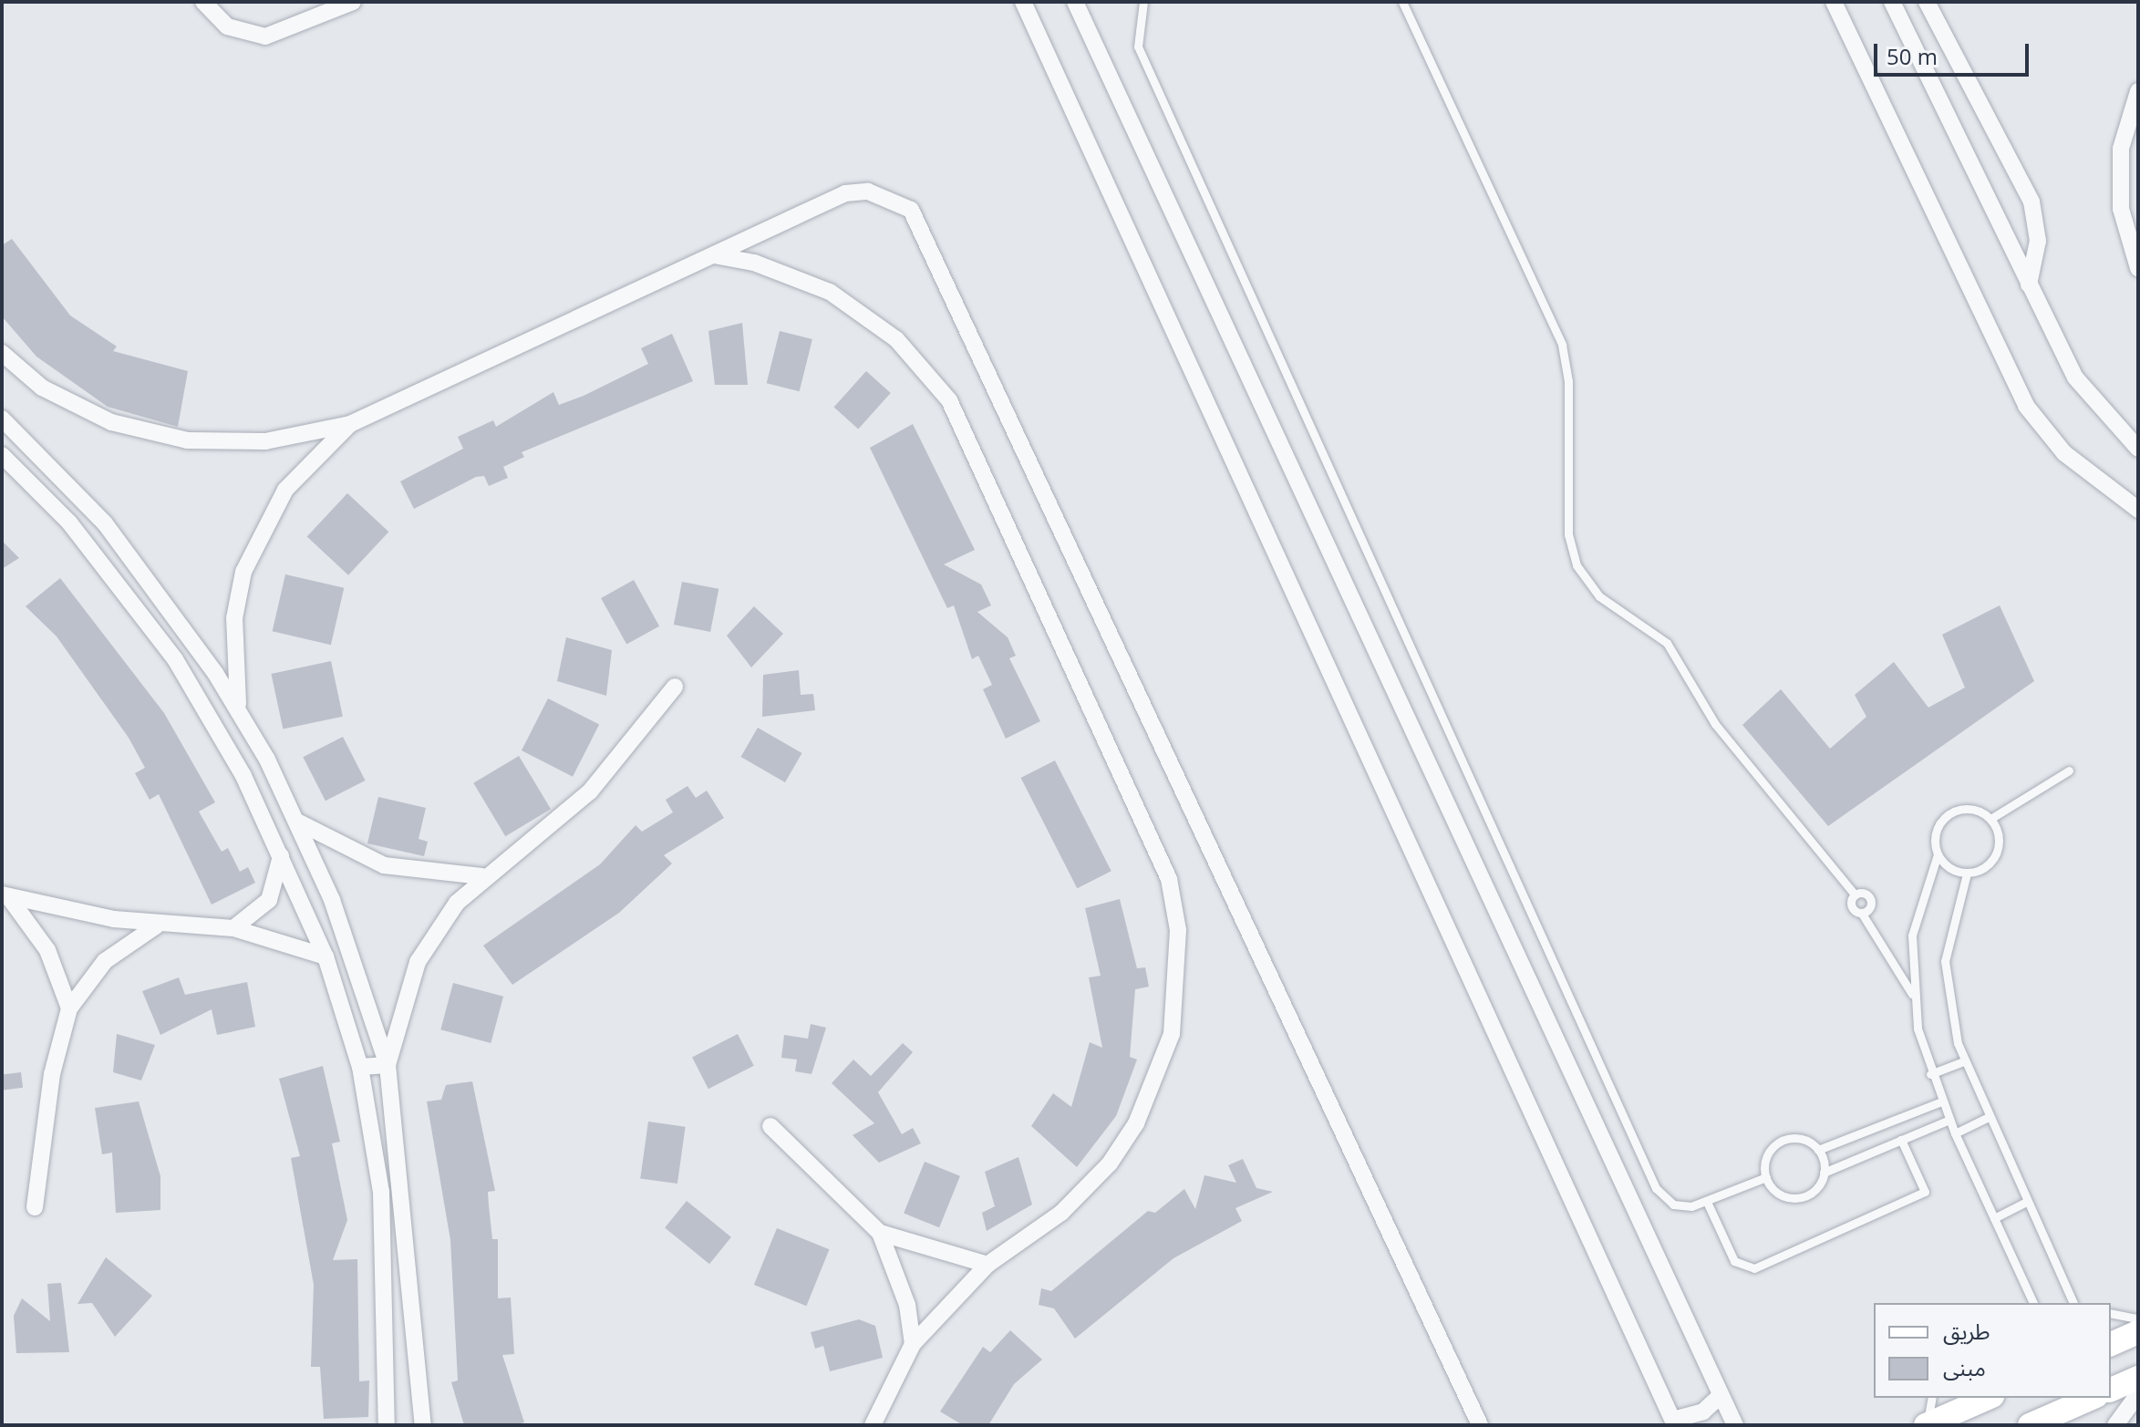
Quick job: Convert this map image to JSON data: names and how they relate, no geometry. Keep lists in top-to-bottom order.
{
  "legend": ["طريق", "مبنى"],
  "scale_bar": "50 m"
}
